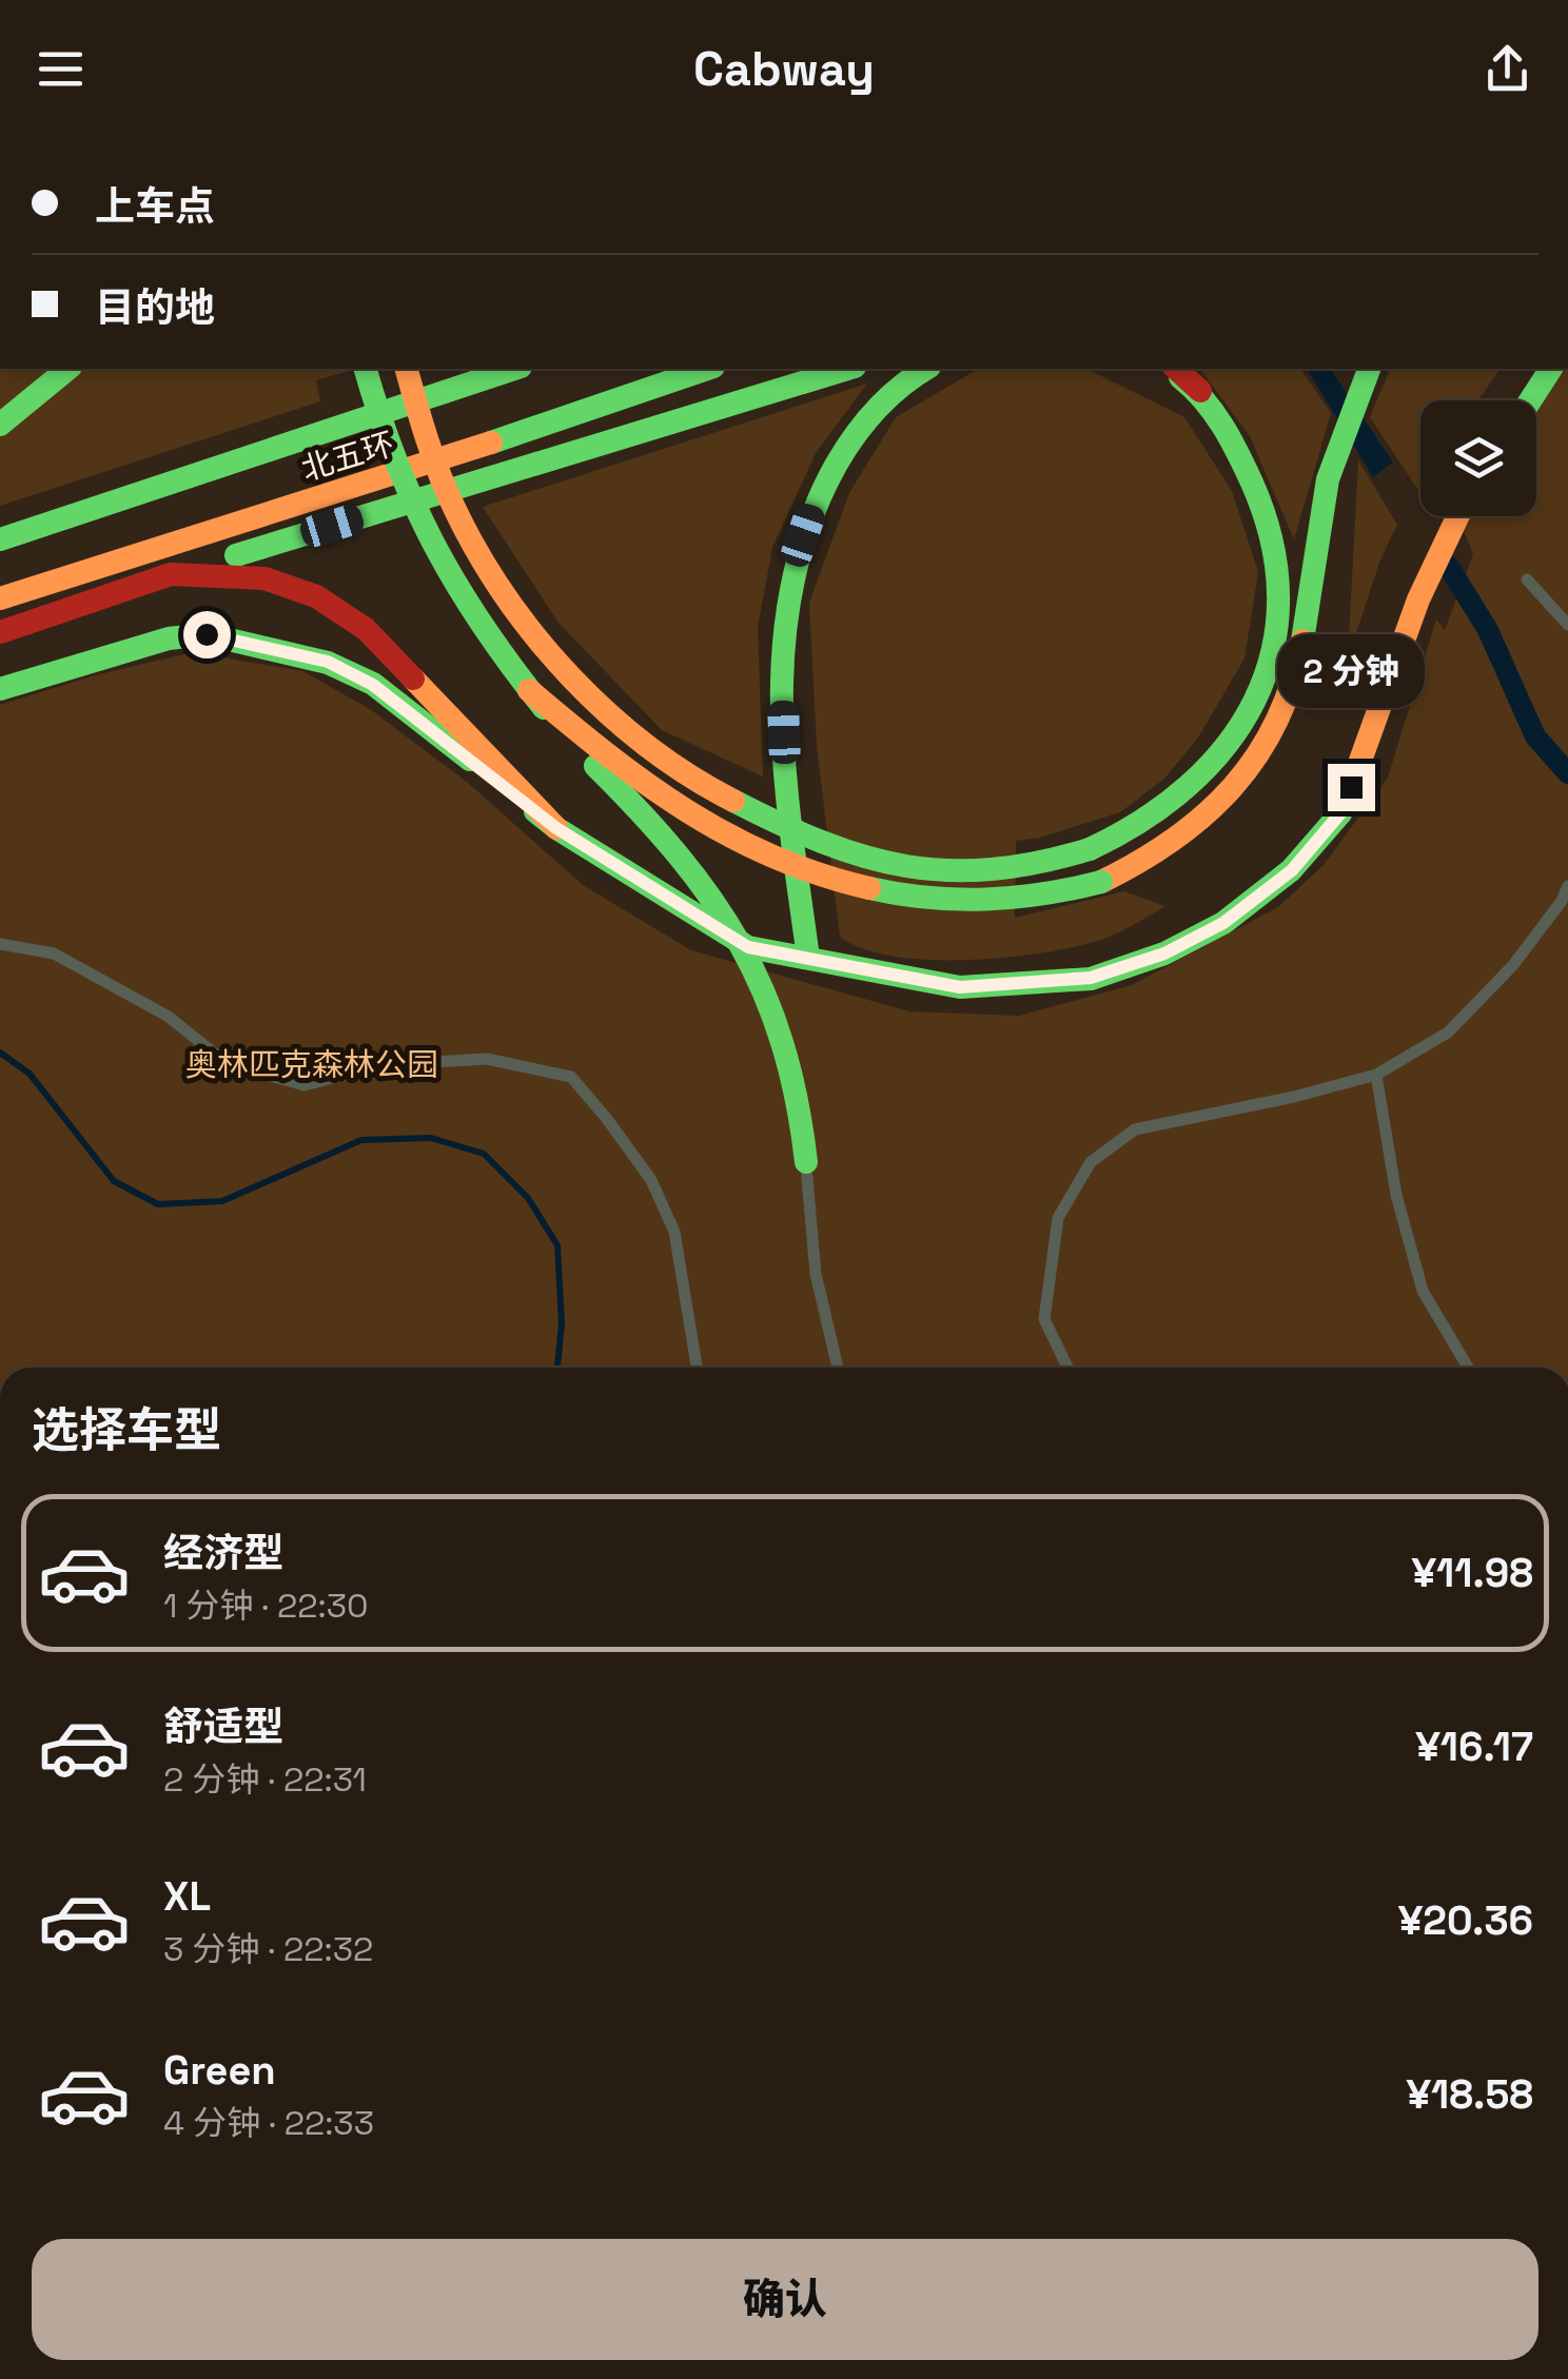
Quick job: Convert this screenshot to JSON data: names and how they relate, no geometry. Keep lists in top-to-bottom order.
{
  "streets": {
    "main road": ["北五环"]
  },
  "parks": ["奥林匹克森林公园"],
  "page": {
    "header": "Cabway",
    "banner": ["上车点", "目的地"],
    "bubble": "2 分钟",
    "heading": "选择车型",
    "list": [
      {
        "name": "经济型",
        "note": "1 分钟 · 22:30",
        "value": "¥11.98"
      },
      {
        "name": "舒适型",
        "note": "2 分钟 · 22:31",
        "value": "¥16.17"
      },
      {
        "name": "XL",
        "note": "3 分钟 · 22:32",
        "value": "¥20.36"
      },
      {
        "name": "Green",
        "note": "4 分钟 · 22:33",
        "value": "¥18.58"
      }
    ],
    "buttons": "确认"
  }
}
